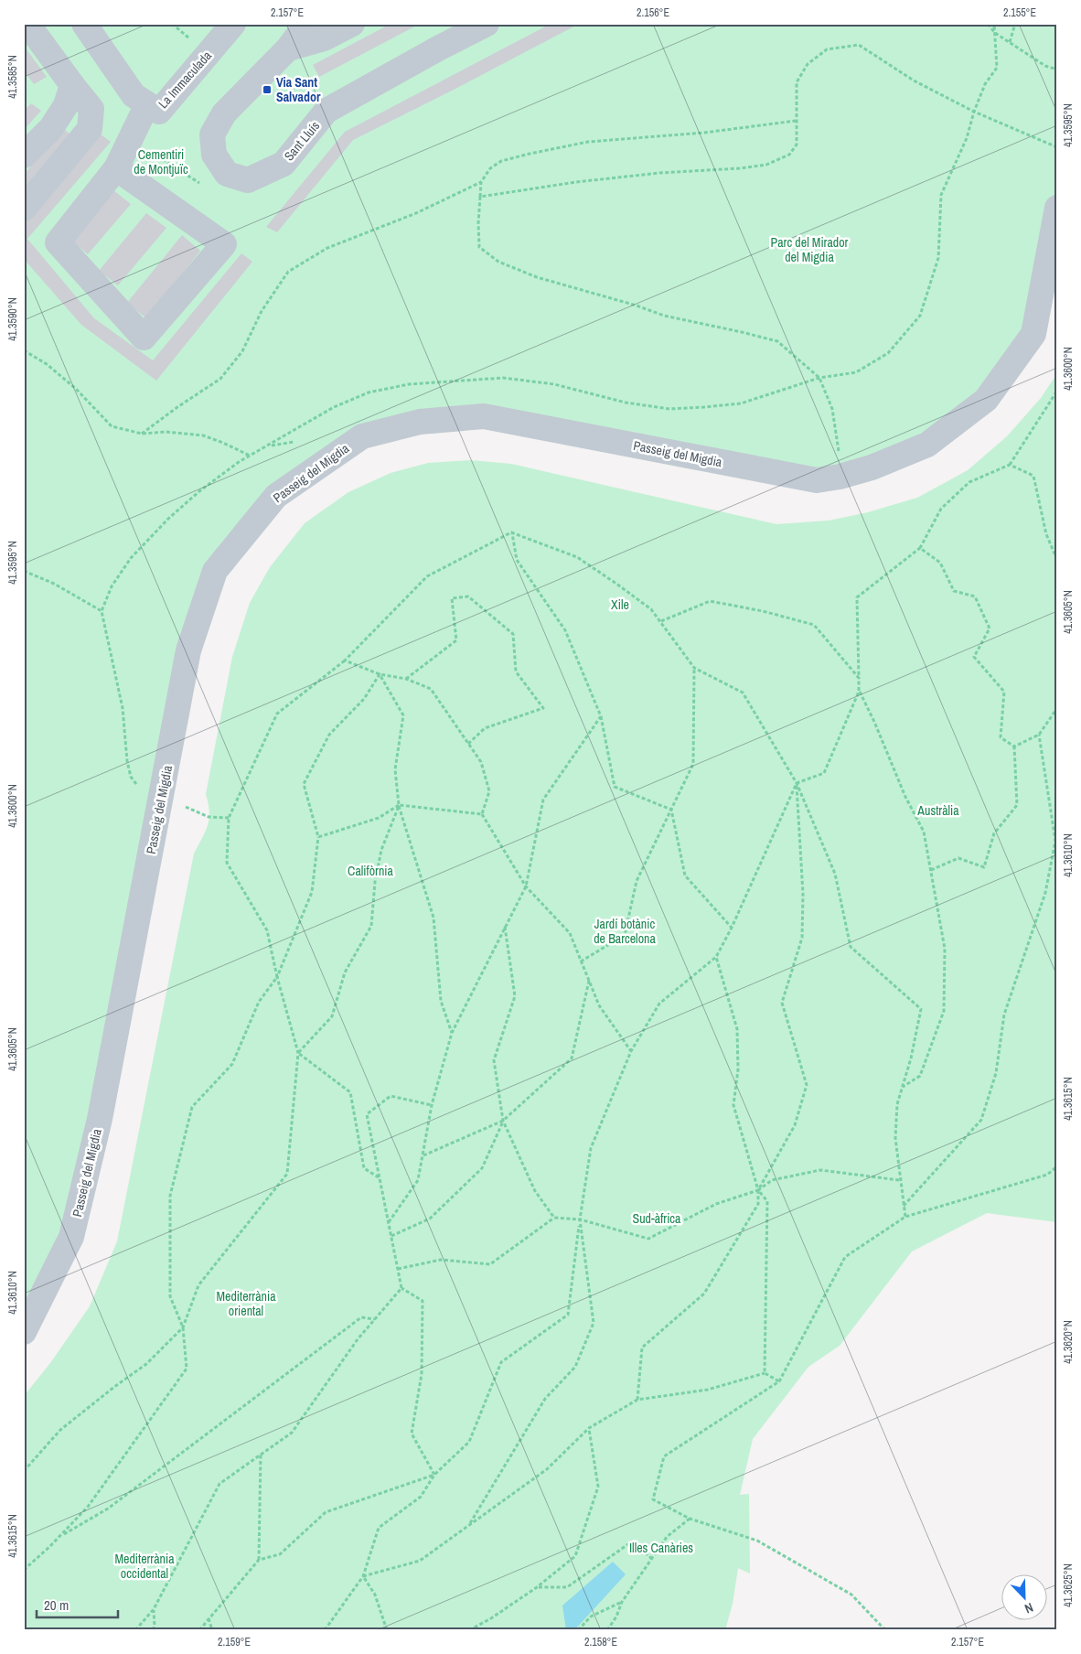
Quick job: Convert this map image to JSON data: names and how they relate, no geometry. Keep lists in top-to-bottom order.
{
  "streets": {
    "street": ["La Immaculada", "Sant Lluís", "Passeig del Migdia"]
  },
  "parks": [
    "Cementiri de Montjuïc",
    "Parc del Mirador del Migdia",
    "Xile",
    "Austràlia",
    "Califòrnia",
    "Jardí botànic de Barcelona",
    "Sud-àfrica",
    "Mediterrània oriental",
    "Illes Canàries",
    "Mediterrània occidental"
  ],
  "places": {
    "transit": ["Via Sant Salvador"]
  },
  "scale_bar": "20 m",
  "north": "bottom right",
  "coordinates": [
    "2.157°E",
    "2.156°E",
    "2.155°E",
    "41.3585°N",
    "41.3595°N",
    "41.3590°N",
    "41.3600°N",
    "41.3605°N",
    "41.3610°N",
    "41.3615°N",
    "41.3620°N",
    "41.3625°N",
    "2.159°E",
    "2.158°E"
  ]
}
